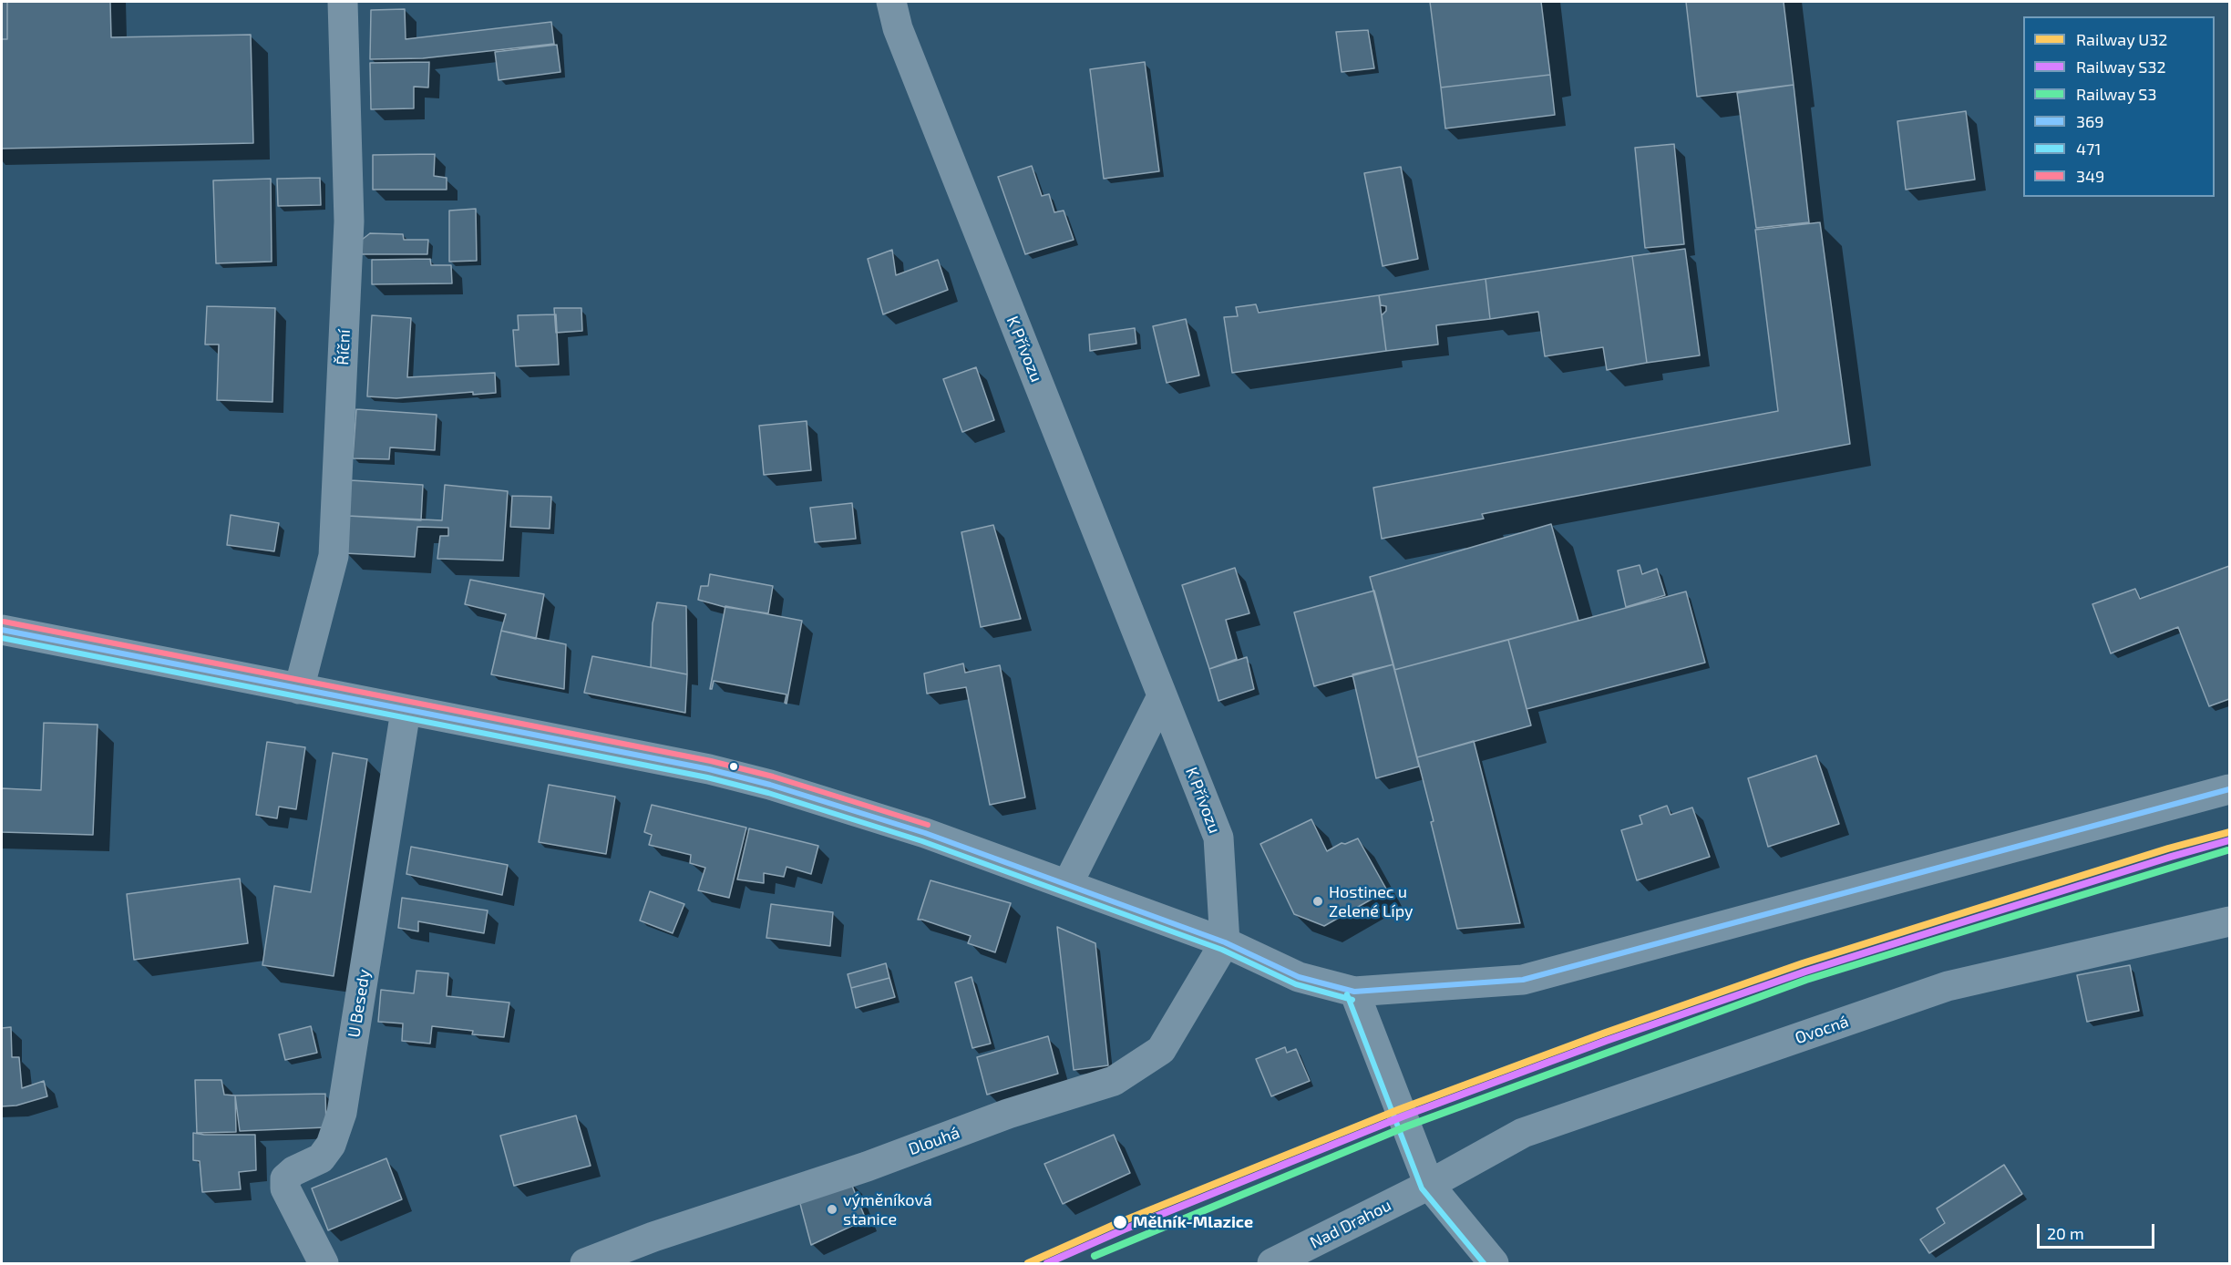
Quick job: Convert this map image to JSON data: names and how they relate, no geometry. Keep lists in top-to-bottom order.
{
  "streets": {
    "street": [
      "Říční",
      "K Přívozu",
      "U Besedy",
      "Ovocná",
      "Dlouhá",
      "Nad Drahou"
    ]
  },
  "crossings": [
    ["K Přívozu", "Dlouhá"],
    ["Ovocná", "Nad Drahou"]
  ],
  "places": ["Hostinec u Zelené Lípy", "výměníková stanice", "Mělník-Mlazice"],
  "lines": [
    "transit line 349",
    "transit line 369",
    "transit line 471",
    "rail line U32",
    "rail line S32",
    "rail line S3"
  ],
  "legend": [
    "Railway U32",
    "Railway S32",
    "Railway S3",
    "369",
    "471",
    "349"
  ],
  "scale_bar": "20 m"
}
